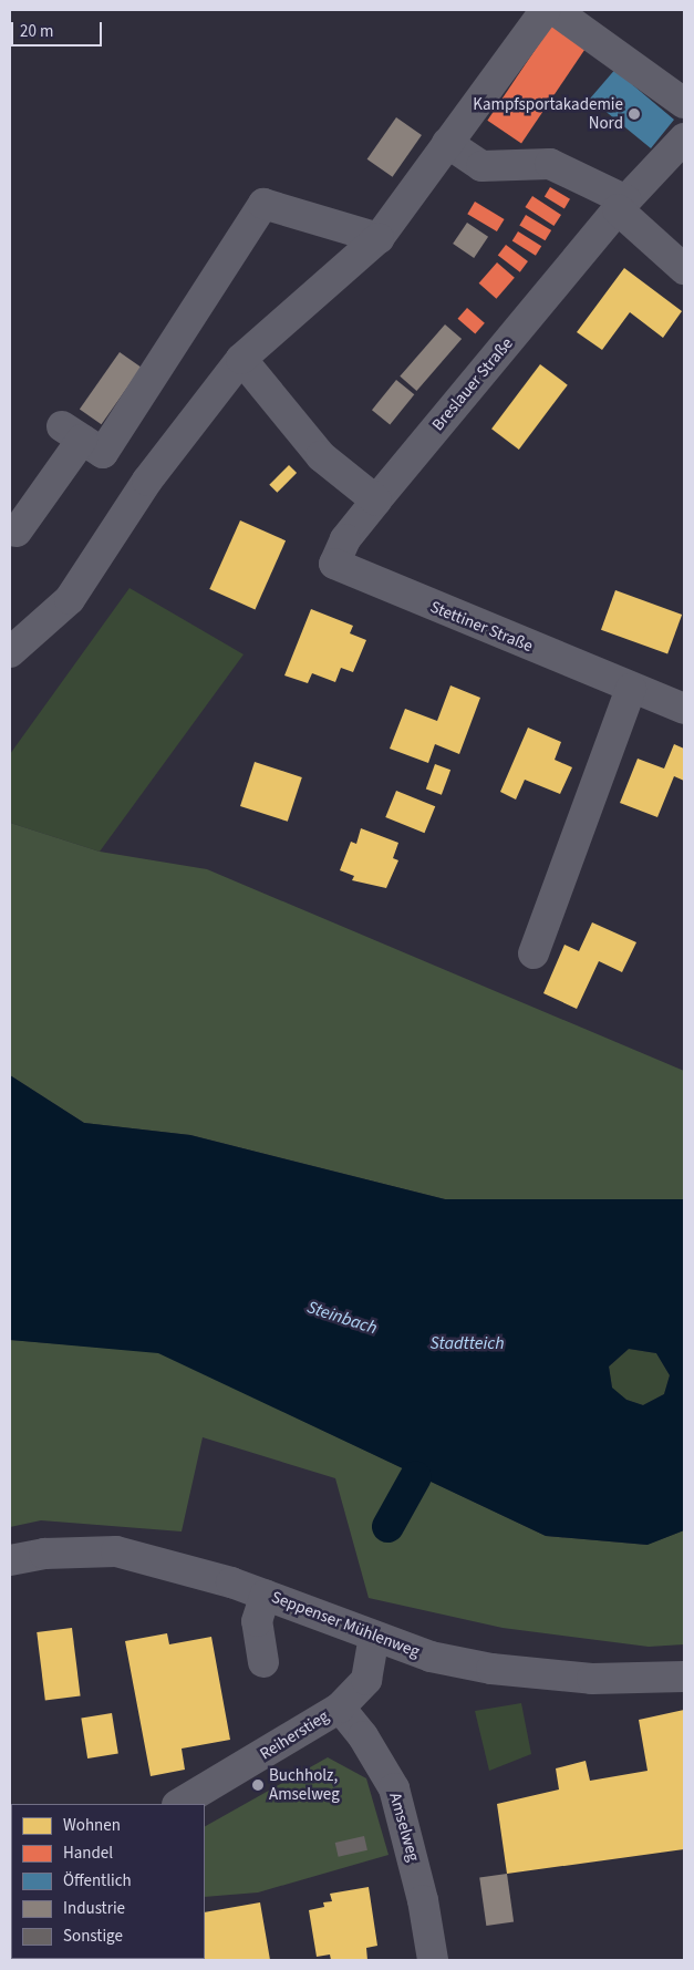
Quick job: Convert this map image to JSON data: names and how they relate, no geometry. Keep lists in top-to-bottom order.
{
  "streets": {
    "street": [
      "Breslauer Straße",
      "Stettiner Straße",
      "Seppenser Mühlenweg",
      "Reiherstieg",
      "Amselweg"
    ]
  },
  "crossings": [
    ["Breslauer Straße", "Stettiner Straße"],
    ["Seppenser Mühlenweg", "Reiherstieg"],
    ["Reiherstieg", "Amselweg"]
  ],
  "water": ["Steinbach", "Stadtteich"],
  "places": ["Kampfsportakademie Nord", "Buchholz, Amselweg"],
  "legend": [
    "Wohnen",
    "Handel",
    "Öffentlich",
    "Industrie",
    "Sonstige"
  ],
  "scale_bar": "20 m"
}
